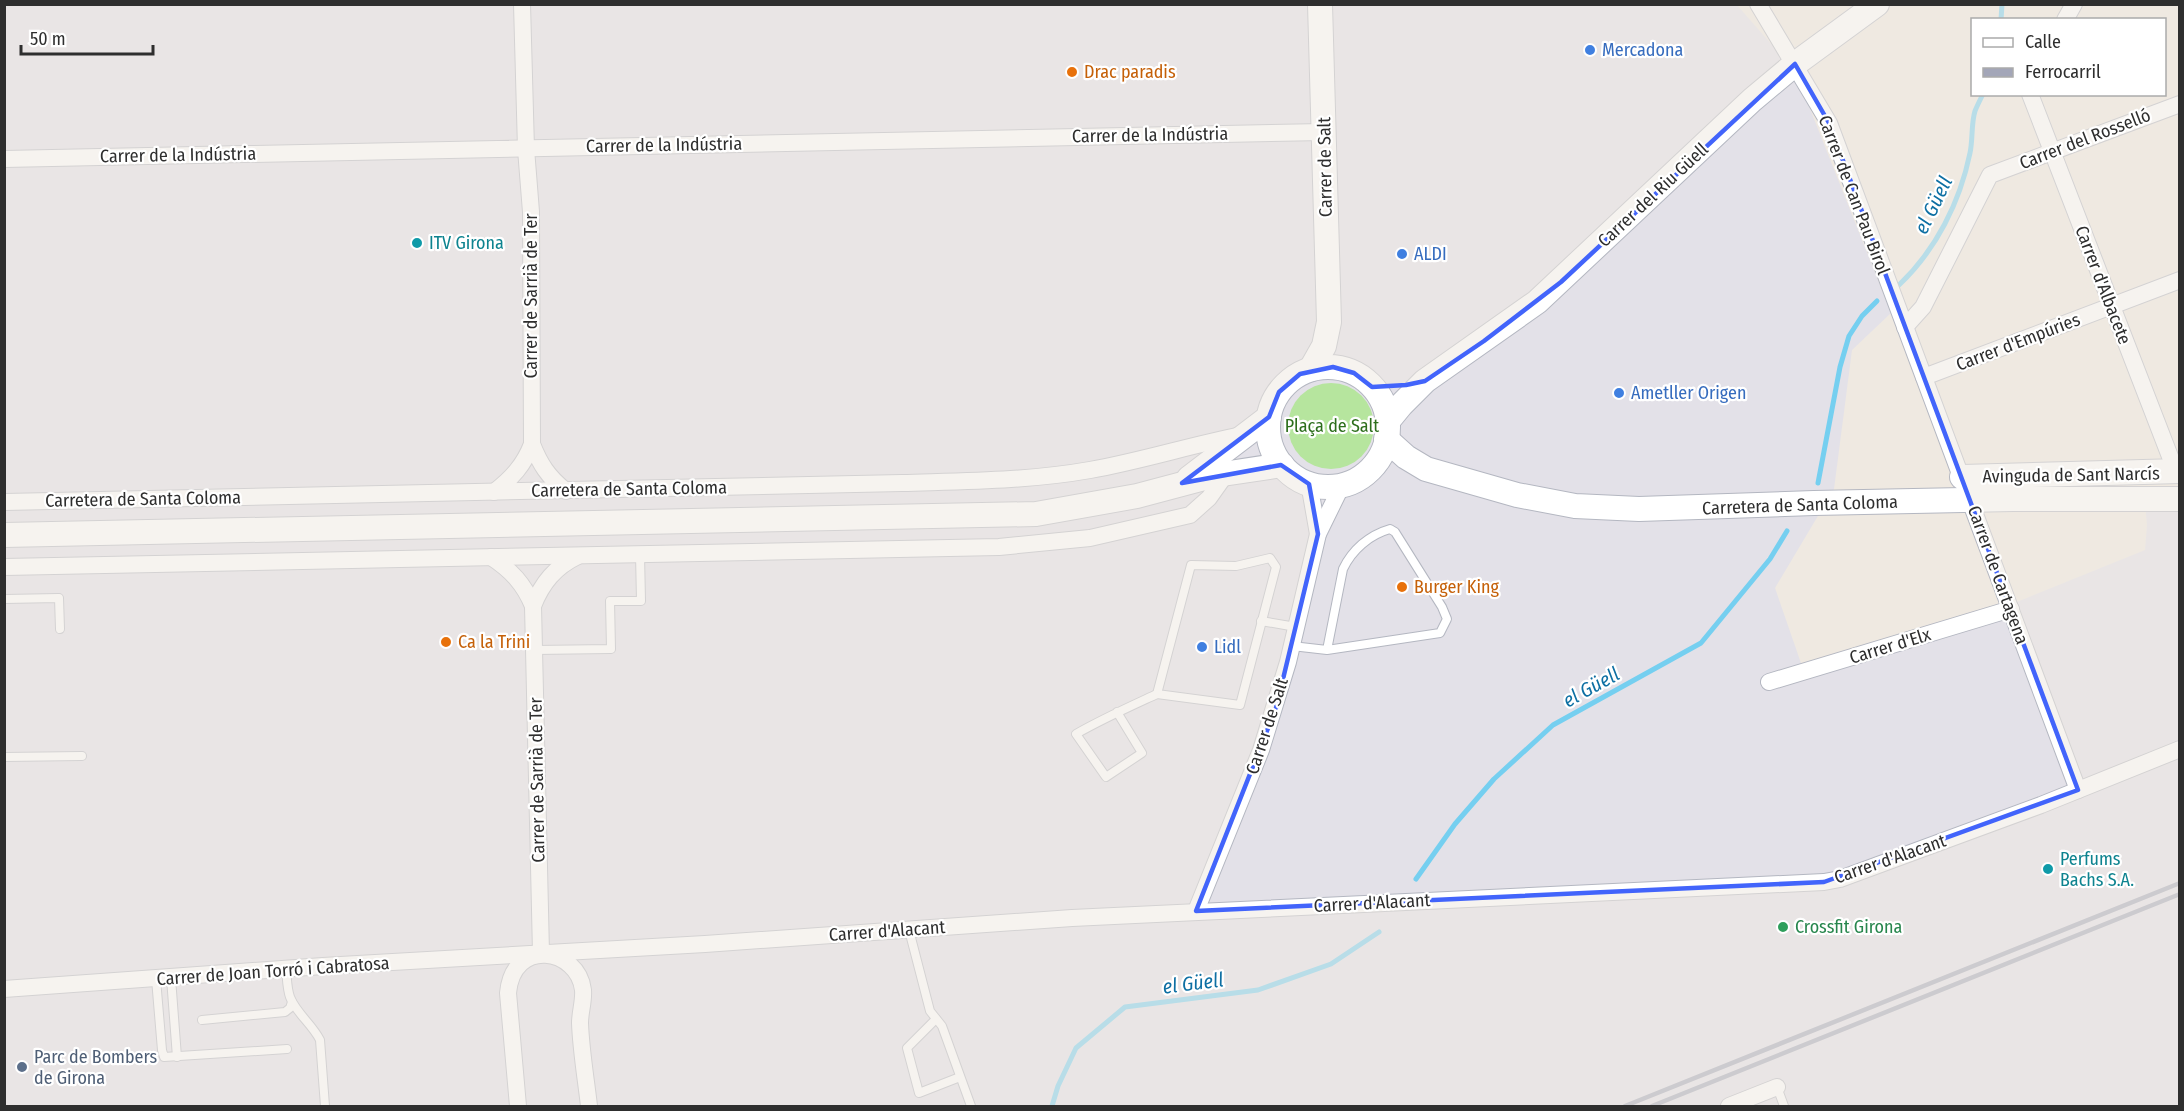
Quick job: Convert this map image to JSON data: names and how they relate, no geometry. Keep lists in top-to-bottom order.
{
  "streets": {
    "street": [
      "Carrer de la Indústria",
      "Carrer del Rosselló",
      "Carrer de Salt",
      "Carrer del Riu Güell",
      "Carrer de Can Pau Birol",
      "Carrer d'Albacete",
      "Carrer de Sarrià de Ter",
      "Carrer d'Empúries",
      "Avinguda de Sant Narcís",
      "Carretera de Santa Coloma",
      "Carrer de Cartagena",
      "Carrer d'Elx",
      "Carrer d'Alacant",
      "Carrer de Joan Torró i Cabratosa"
    ]
  },
  "crossings": [
    ["Carrer de la Indústria", "Carrer de Salt"],
    ["Carrer de la Indústria", "Carrer de Sarrià de Ter"],
    ["Carrer del Rosselló", "Carrer de Can Pau Birol"],
    ["Carrer del Rosselló", "Carrer d'Albacete"],
    ["Carrer del Rosselló", "Carrer de Cartagena"],
    ["Carrer de Salt", "Carrer del Riu Güell"],
    ["Carrer de Salt", "Carretera de Santa Coloma"],
    ["Carrer de Salt", "Carrer d'Alacant"],
    ["Carrer del Riu Güell", "Carrer de Can Pau Birol"],
    ["Carrer del Riu Güell", "Carretera de Santa Coloma"],
    ["Carrer de Can Pau Birol", "Carrer de Cartagena"],
    ["Carrer d'Albacete", "Carrer d'Empúries"],
    ["Carrer d'Albacete", "Avinguda de Sant Narcís"],
    ["Carrer de Sarrià de Ter", "Carretera de Santa Coloma"],
    ["Carrer de Sarrià de Ter", "Carrer d'Alacant"],
    ["Carrer de Sarrià de Ter", "Carrer de Joan Torró i Cabratosa"],
    ["Carrer d'Empúries", "Carrer de Cartagena"],
    ["Avinguda de Sant Narcís", "Carrer de Cartagena"],
    ["Carretera de Santa Coloma", "Carrer de Cartagena"],
    ["Carrer de Cartagena", "Carrer d'Elx"],
    ["Carrer de Cartagena", "Carrer d'Alacant"],
    ["Carrer d'Alacant", "Carrer de Joan Torró i Cabratosa"]
  ],
  "water": ["el Güell"],
  "parks": ["Plaça de Salt"],
  "places": [
    "Mercadona",
    "Drac paradis",
    "ITV Girona",
    "ALDI",
    "Ametller Origen",
    "Burger King",
    "Ca la Trini",
    "Lidl",
    "Perfums Bachs S.A.",
    "Crossfit Girona",
    "Parc de Bombers de Girona"
  ],
  "legend": ["Calle", "Ferrocarril"],
  "scale_bar": "50 m"
}
